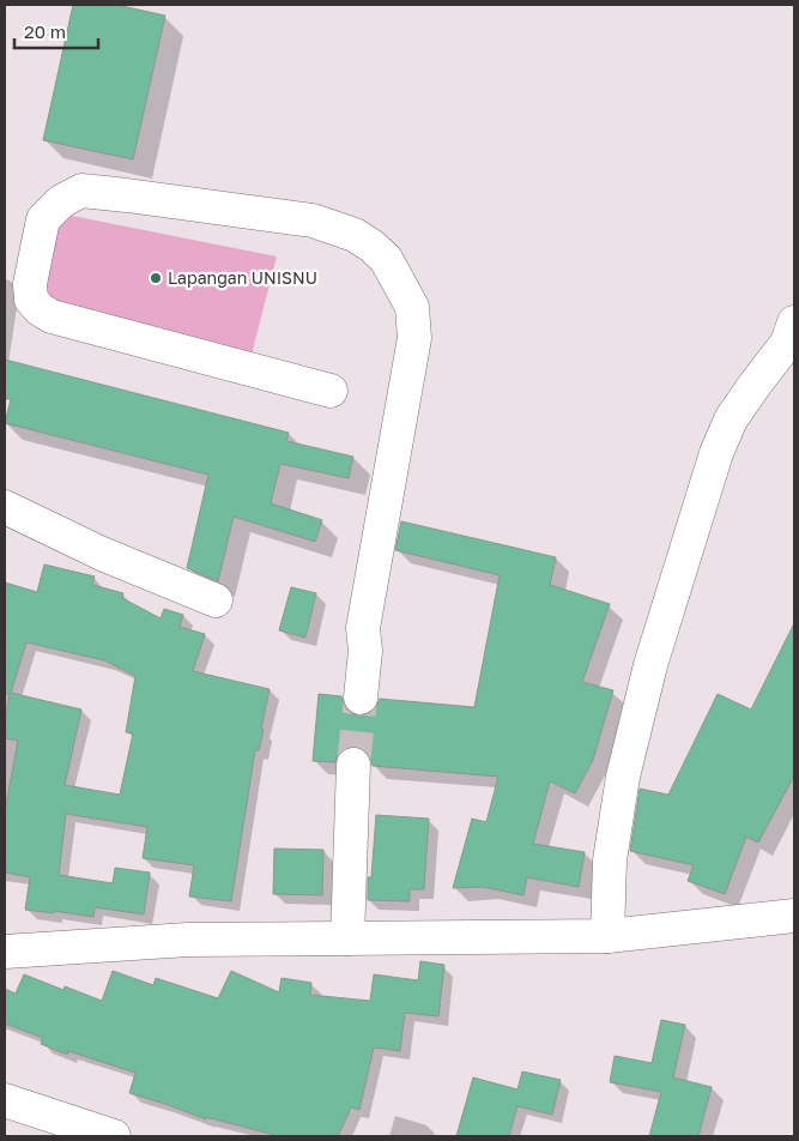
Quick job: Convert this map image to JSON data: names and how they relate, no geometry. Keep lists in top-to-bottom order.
{
  "places": ["Lapangan UNISNU"],
  "scale_bar": "20 m"
}
